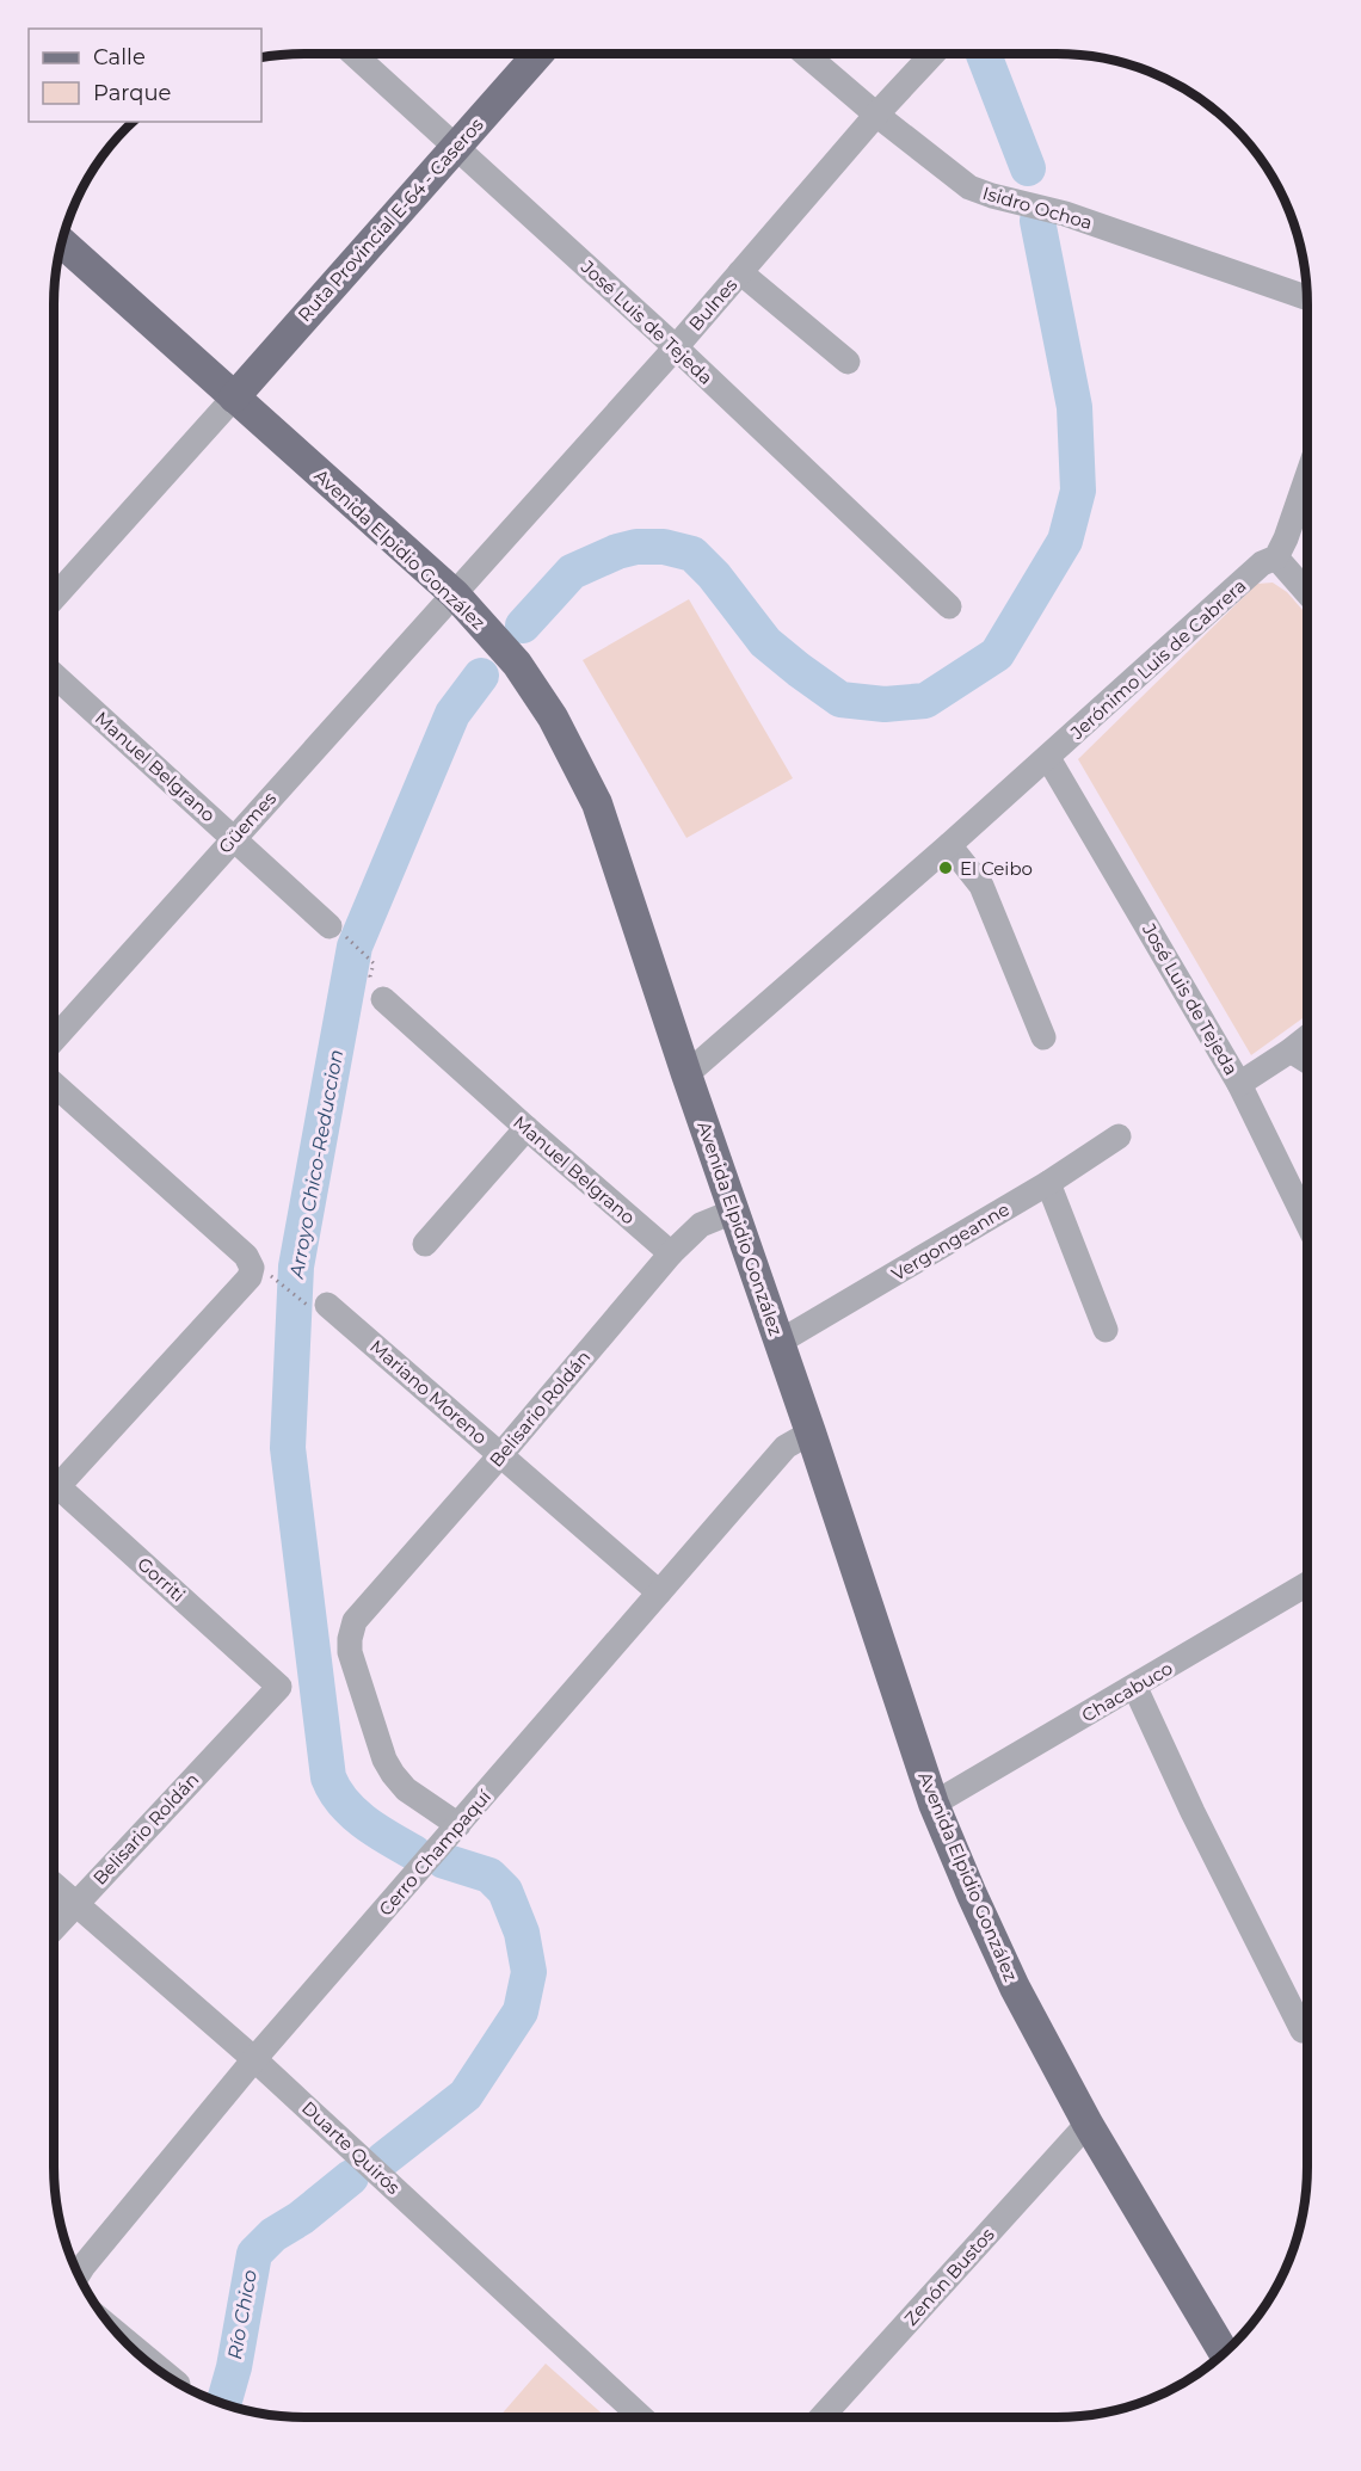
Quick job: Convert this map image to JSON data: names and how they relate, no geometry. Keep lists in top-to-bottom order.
{
  "streets": {
    "main road": ["Ruta Provincial E-64 - Caseros", "Avenida Elpidio González"],
    "street": [
      "Isidro Ochoa",
      "Bulnes",
      "José Luis de Tejeda",
      "Jerónimo Luis de Cabrera",
      "Manuel Belgrano",
      "Güemes",
      "Vergongeanne",
      "Mariano Moreno",
      "Belisario Roldán",
      "Gorriti",
      "Chacabuco",
      "Cerro Champaquí",
      "Duarte Quirós",
      "Zenón Bustos"
    ]
  },
  "crossings": [
    ["Isidro Ochoa", "Bulnes"],
    ["Ruta Provincial E-64 - Caseros", "José Luis de Tejeda"],
    ["Ruta Provincial E-64 - Caseros", "Avenida Elpidio González"],
    ["Bulnes", "José Luis de Tejeda"],
    ["Bulnes", "Avenida Elpidio González"],
    ["Bulnes", "Güemes"],
    ["José Luis de Tejeda", "Jerónimo Luis de Cabrera"],
    ["Avenida Elpidio González", "Jerónimo Luis de Cabrera"],
    ["Avenida Elpidio González", "Güemes"],
    ["Avenida Elpidio González", "Vergongeanne"],
    ["Avenida Elpidio González", "Belisario Roldán"],
    ["Avenida Elpidio González", "Chacabuco"],
    ["Avenida Elpidio González", "Cerro Champaquí"],
    ["Avenida Elpidio González", "Zenón Bustos"],
    ["Manuel Belgrano", "Güemes"],
    ["Manuel Belgrano", "Belisario Roldán"],
    ["Mariano Moreno", "Belisario Roldán"],
    ["Mariano Moreno", "Cerro Champaquí"],
    ["Belisario Roldán", "Gorriti"],
    ["Belisario Roldán", "Cerro Champaquí"],
    ["Belisario Roldán", "Duarte Quirós"],
    ["Cerro Champaquí", "Duarte Quirós"]
  ],
  "water": ["Arroyo Chico-Reduccion", "Río Chico"],
  "places": ["El Ceibo"],
  "legend": ["Calle", "Parque"]
}
